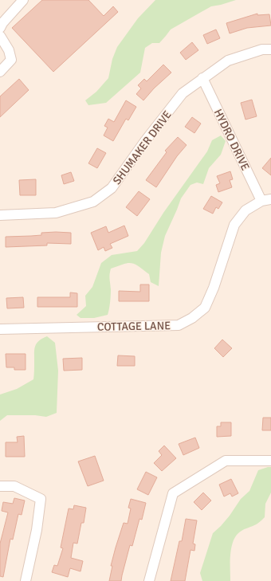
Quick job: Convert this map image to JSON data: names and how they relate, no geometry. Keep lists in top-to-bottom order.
{
  "streets": {
    "street": ["HYDRO DRIVE", "SHUMAKER DRIVE", "COTTAGE LANE"]
  },
  "crossings": [
    ["HYDRO DRIVE", "SHUMAKER DRIVE"],
    ["HYDRO DRIVE", "COTTAGE LANE"]
  ]
}
